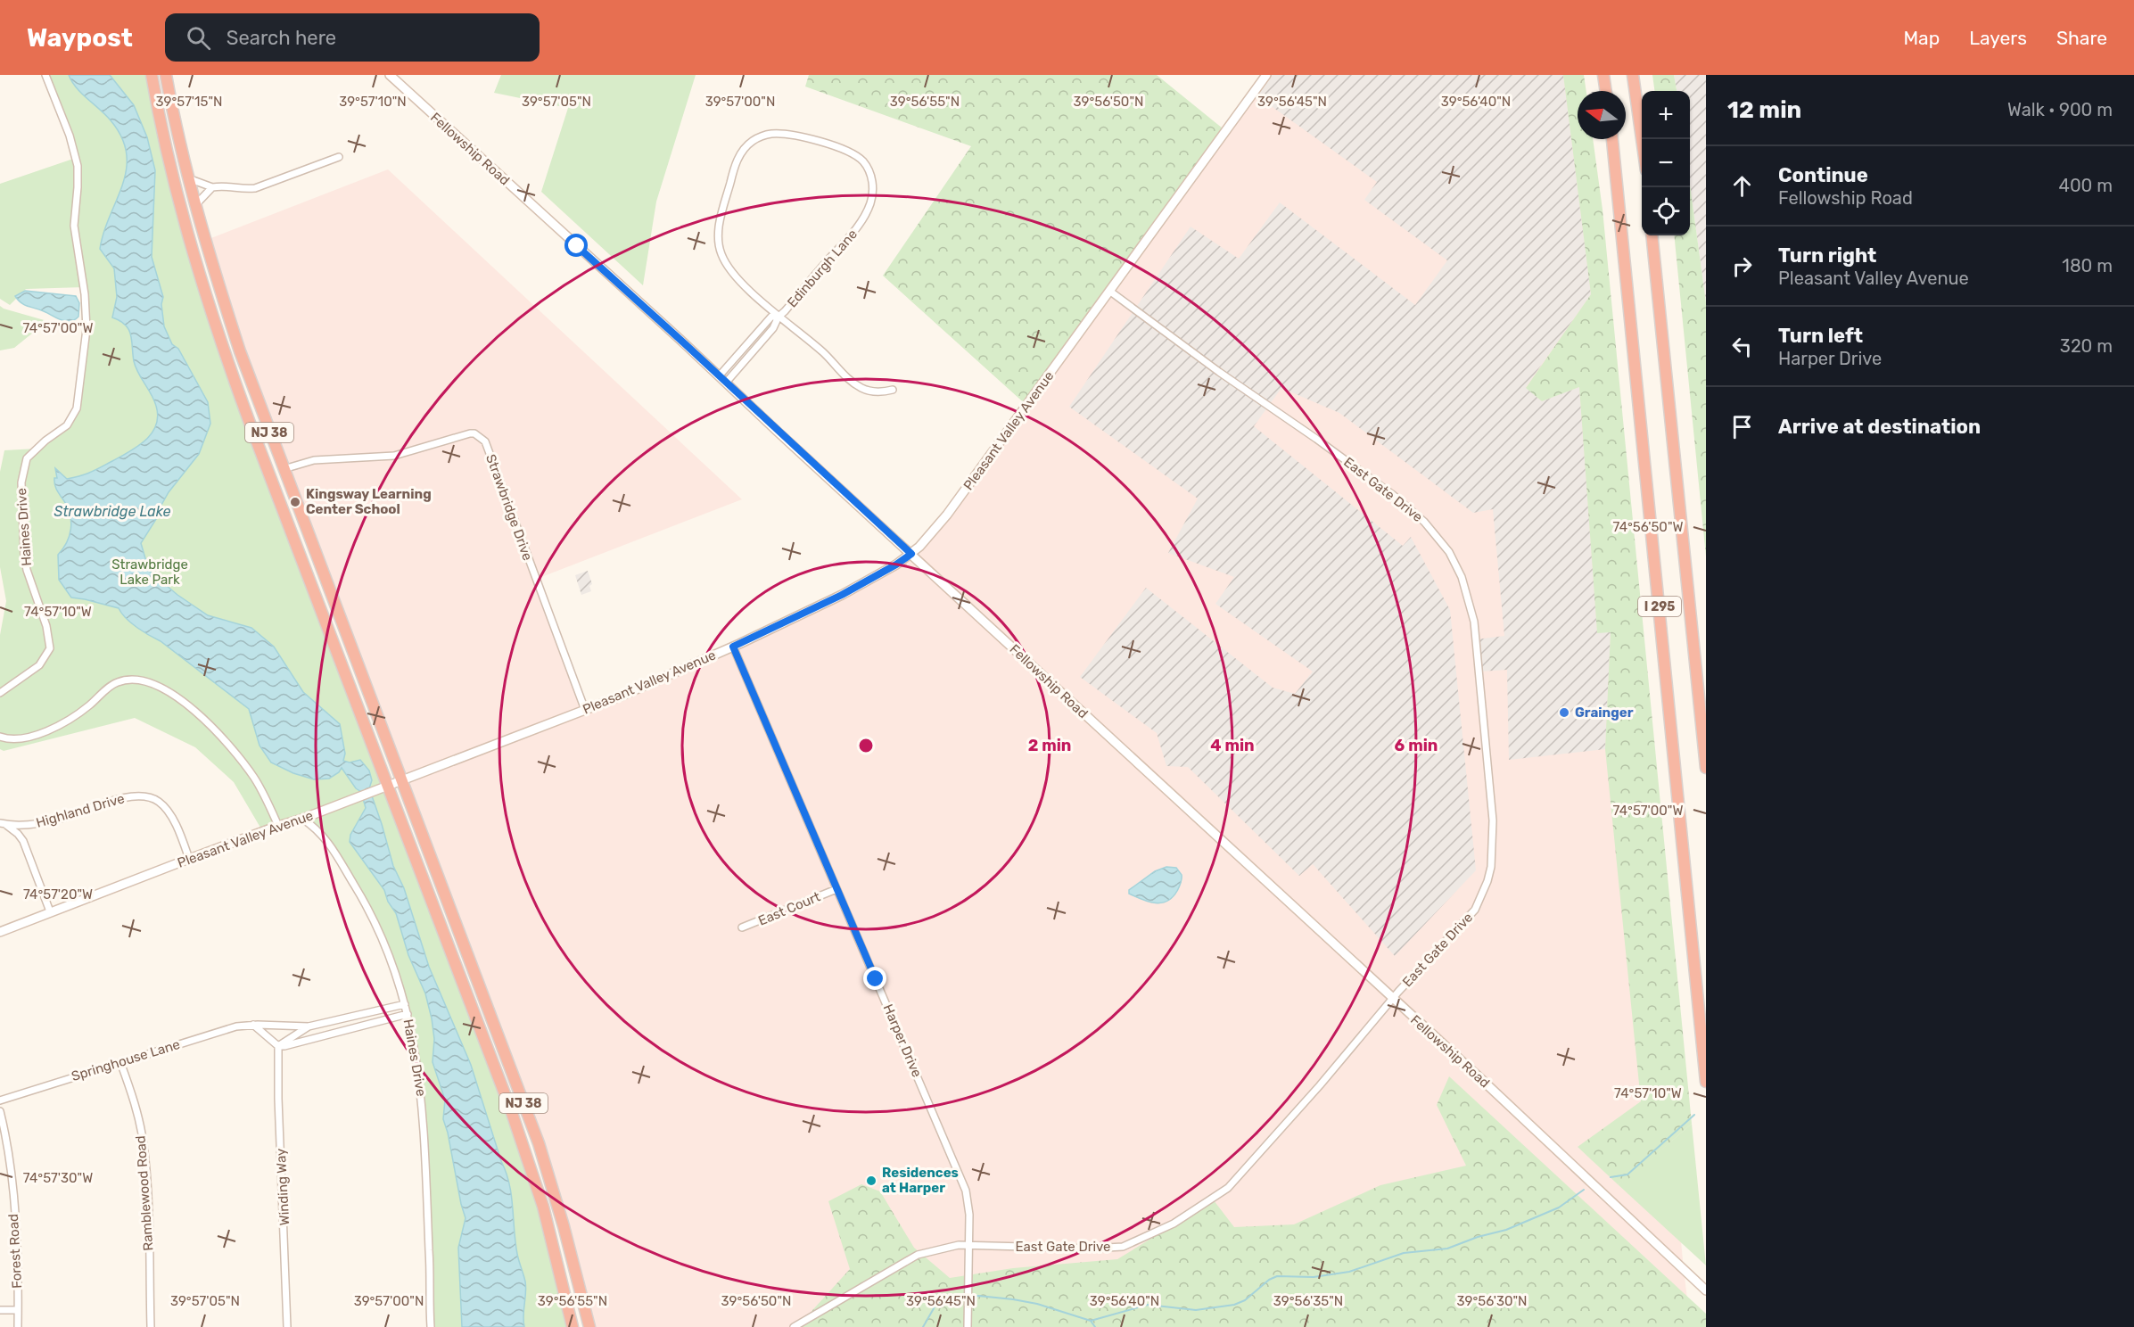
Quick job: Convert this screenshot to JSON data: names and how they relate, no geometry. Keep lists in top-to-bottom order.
{
  "streets": {
    "highway": ["NJ 38", "I 295"],
    "street": [
      "Fellowship Road",
      "Edinburgh Lane",
      "Pleasant Valley Avenue",
      "East Gate Drive",
      "Strawbridge Drive",
      "Haines Drive",
      "Highland Drive",
      "East Court",
      "Harper Drive",
      "Springhouse Lane",
      "Winding Way",
      "Ramblewood Road",
      "Forest Road"
    ]
  },
  "crossings": [
    ["Fellowship Road", "Edinburgh Lane"],
    ["Fellowship Road", "Pleasant Valley Avenue"],
    ["Fellowship Road", "East Gate Drive"],
    ["Pleasant Valley Avenue", "NJ 38"],
    ["Pleasant Valley Avenue", "East Gate Drive"],
    ["Pleasant Valley Avenue", "Strawbridge Drive"],
    ["Pleasant Valley Avenue", "Haines Drive"],
    ["Pleasant Valley Avenue", "Highland Drive"],
    ["Pleasant Valley Avenue", "Harper Drive"],
    ["NJ 38", "Strawbridge Drive"],
    ["East Gate Drive", "Harper Drive"],
    ["Haines Drive", "Springhouse Lane"],
    ["East Court", "Harper Drive"],
    ["Springhouse Lane", "Winding Way"],
    ["Springhouse Lane", "Ramblewood Road"]
  ],
  "water": ["Strawbridge Lake"],
  "parks": ["Strawbridge Lake Park"],
  "places": ["Kingsway Learning Center School", "Grainger", "Residences at Harper"],
  "north": "left",
  "page": {
    "header": "Waypost",
    "search": "Search here",
    "nav": ["Map", "Layers", "Share"],
    "heading": ["12 min", "Walk · 900 m"],
    "map_buttons": ["+", "−"],
    "list": [
      ["Continue", "Fellowship Road", "400 m"],
      ["Turn right", "Pleasant Valley Avenue", "180 m"],
      ["Turn left", "Harper Drive", "320 m"],
      "Arrive at destination"
    ]
  },
  "coordinates": [
    "39°57'15\"N",
    "39°57'10\"N",
    "39°57'05\"N",
    "39°57'00\"N",
    "39°56'55\"N",
    "39°56'50\"N",
    "39°56'45\"N",
    "39°56'40\"N",
    "74°57'00\"W",
    "74°56'50\"W",
    "74°57'10\"W",
    "74°57'20\"W",
    "74°57'30\"W",
    "39°56'35\"N",
    "39°56'30\"N"
  ],
  "rings": ["2 min", "4 min", "6 min"]
}
